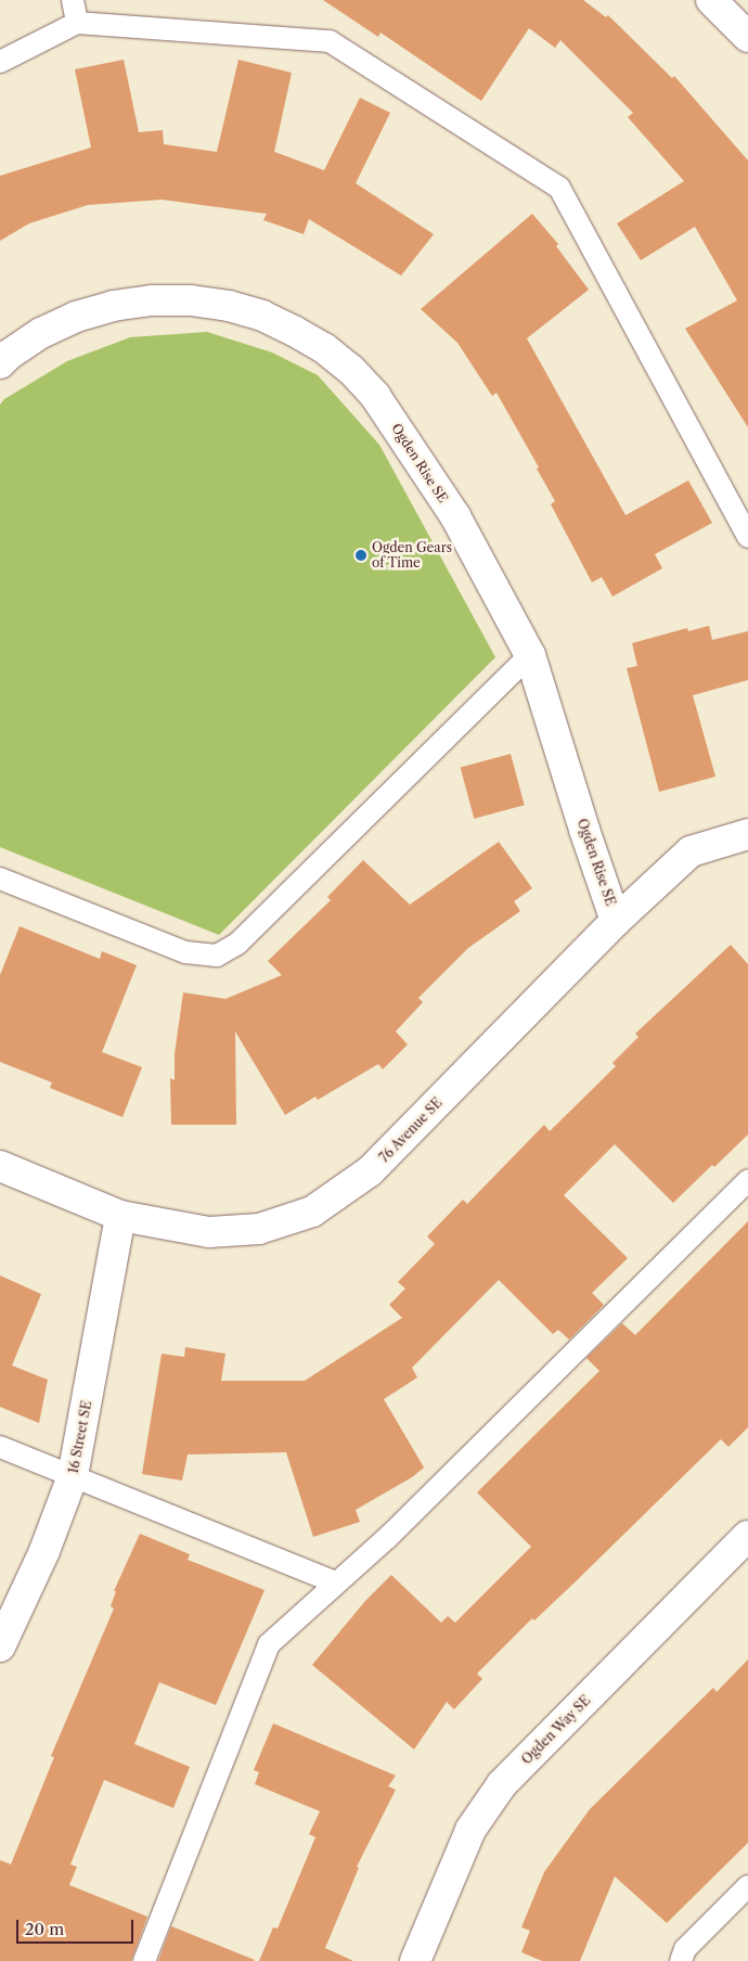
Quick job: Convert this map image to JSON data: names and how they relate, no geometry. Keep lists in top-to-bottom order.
{
  "streets": {
    "street": [
      "Ogden Rise SE",
      "76 Avenue SE",
      "16 Street SE",
      "Ogden Way SE"
    ]
  },
  "crossings": [
    ["Ogden Rise SE", "76 Avenue SE"],
    ["76 Avenue SE", "16 Street SE"]
  ],
  "places": ["Ogden Gears of Time"],
  "scale_bar": "20 m"
}
